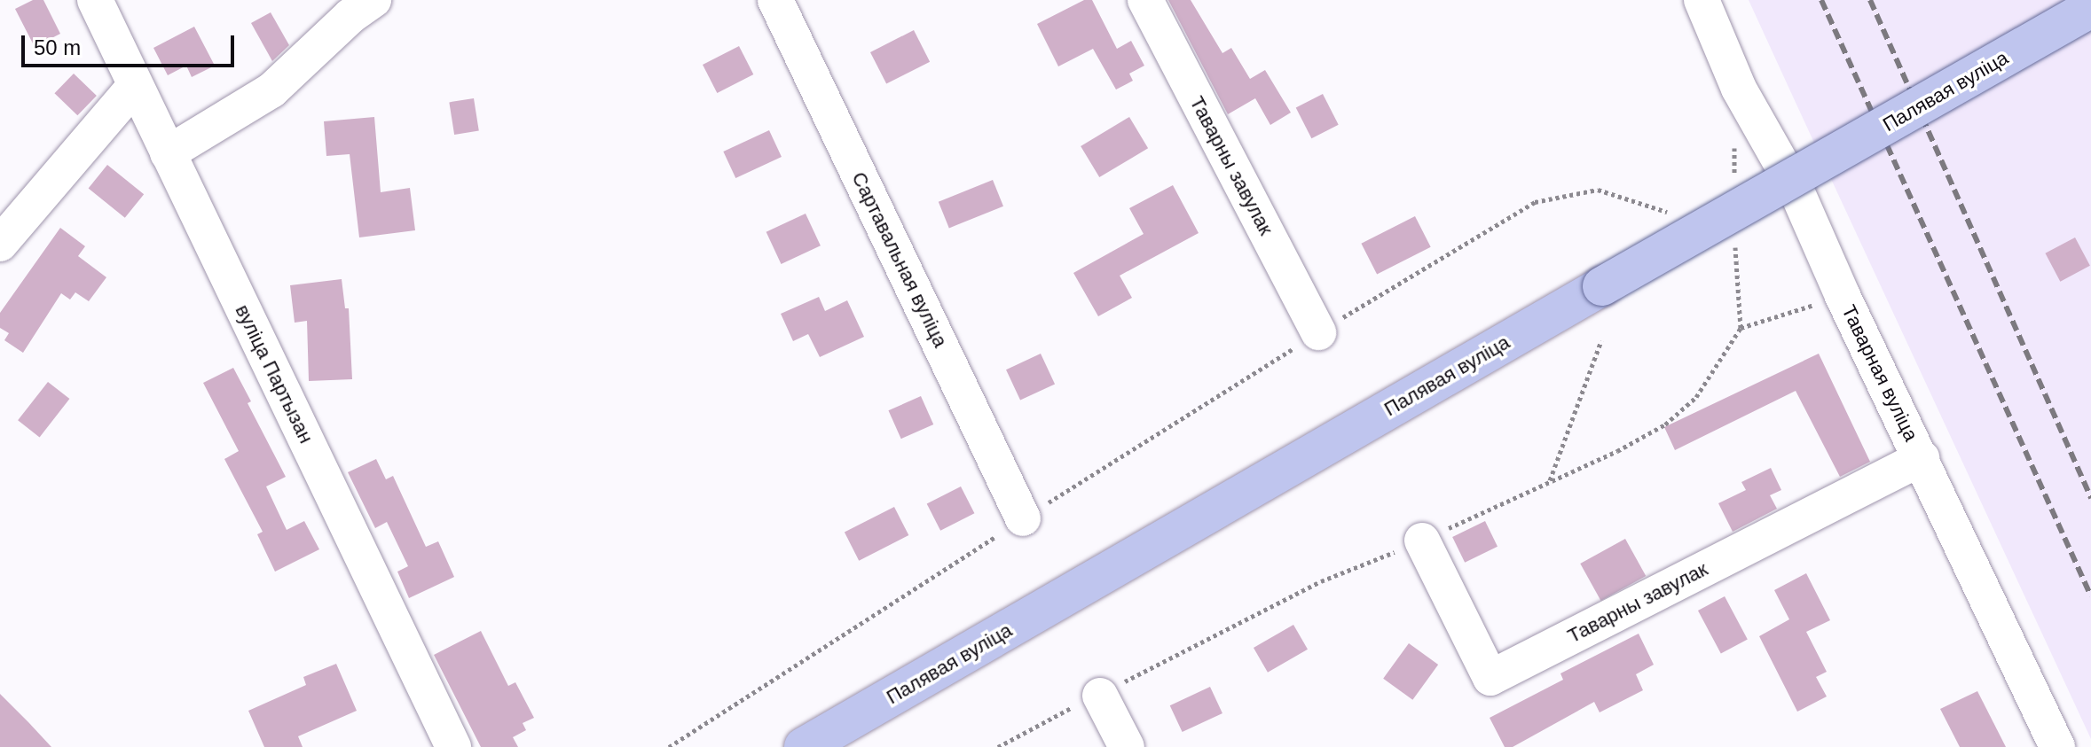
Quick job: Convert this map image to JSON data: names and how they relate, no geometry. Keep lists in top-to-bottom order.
{
  "streets": {
    "main road": ["Палявая вуліца"],
    "street": [
      "Таварны завулак",
      "Сартавальная вуліца",
      "Таварная вуліца",
      "вуліца Партызан"
    ]
  },
  "crossings": [
    ["Таварны завулак", "Таварная вуліца"]
  ],
  "scale_bar": "50 m"
}
